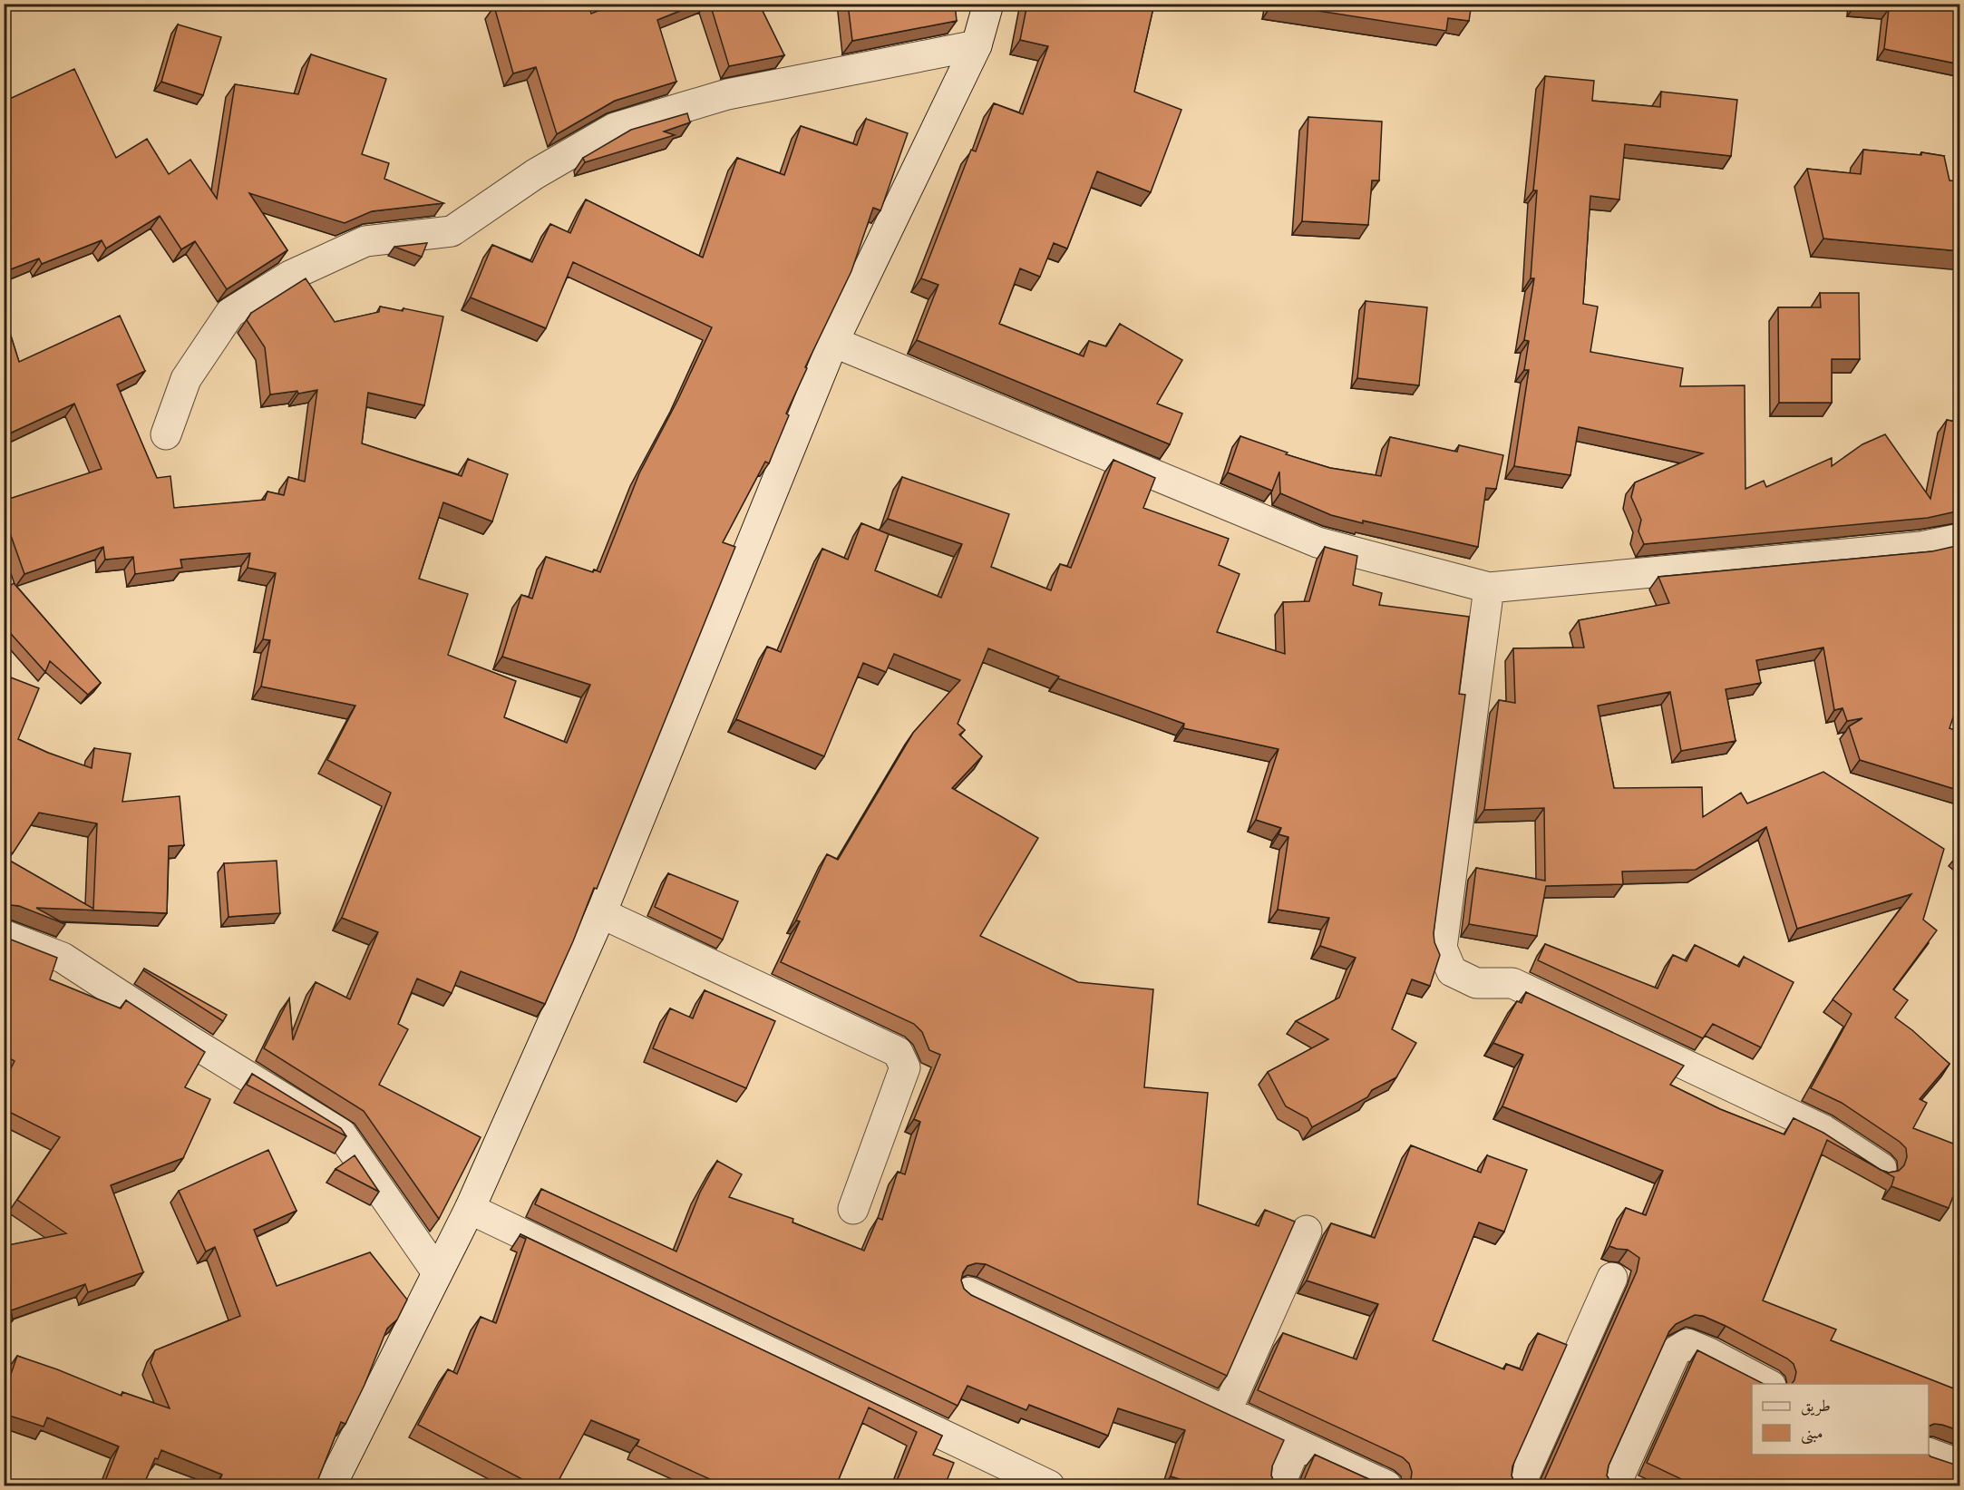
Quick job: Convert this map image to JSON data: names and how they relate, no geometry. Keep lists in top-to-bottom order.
{
  "legend": ["طريق", "مبنى"]
}
